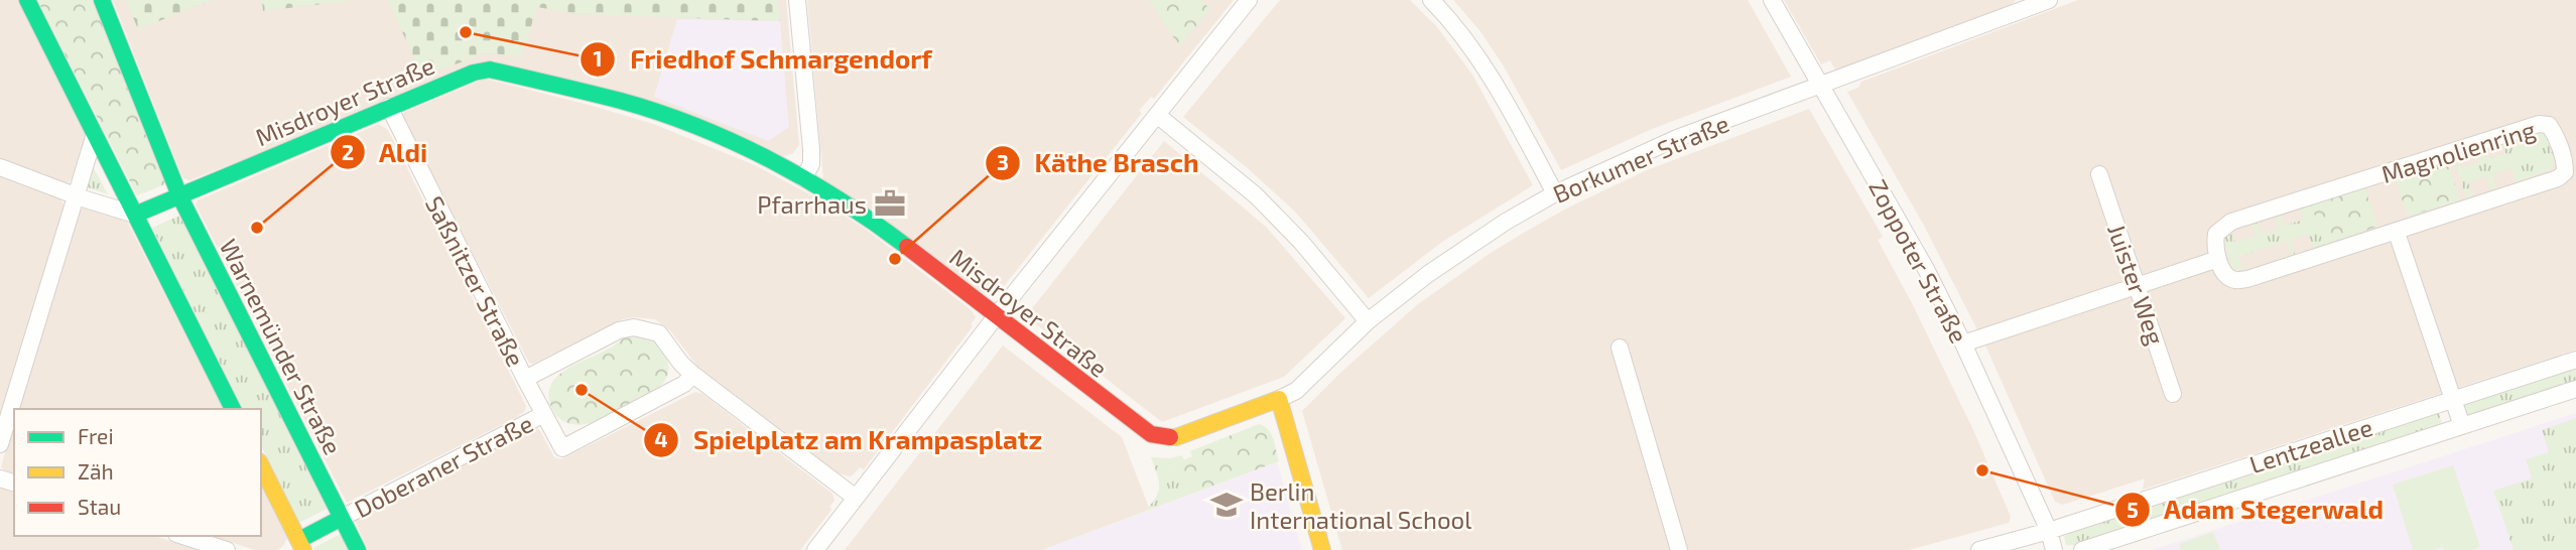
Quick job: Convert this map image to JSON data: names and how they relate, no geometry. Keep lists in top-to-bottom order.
{
  "streets": {
    "street": [
      "Misdroyer Straße",
      "Magnolienring",
      "Borkumer Straße",
      "Zoppoter Straße",
      "Saßnitzer Straße",
      "Juister Weg",
      "Warnemünder Straße",
      "Lentzeallee",
      "Doberaner Straße"
    ]
  },
  "crossings": [
    ["Misdroyer Straße", "Borkumer Straße"],
    ["Misdroyer Straße", "Saßnitzer Straße"],
    ["Misdroyer Straße", "Warnemünder Straße"],
    ["Borkumer Straße", "Zoppoter Straße"],
    ["Zoppoter Straße", "Lentzeallee"],
    ["Saßnitzer Straße", "Doberaner Straße"],
    ["Warnemünder Straße", "Doberaner Straße"]
  ],
  "places": {
    "other": [
      "Friedhof Schmargendorf",
      "Aldi",
      "Käthe Brasch",
      "Spielplatz am Krampasplatz",
      "Adam Stegerwald"
    ],
    "office": ["Pfarrhaus"],
    "school or university": ["Berlin International School"]
  },
  "legend": ["Frei", "Zäh", "Stau"]
}
